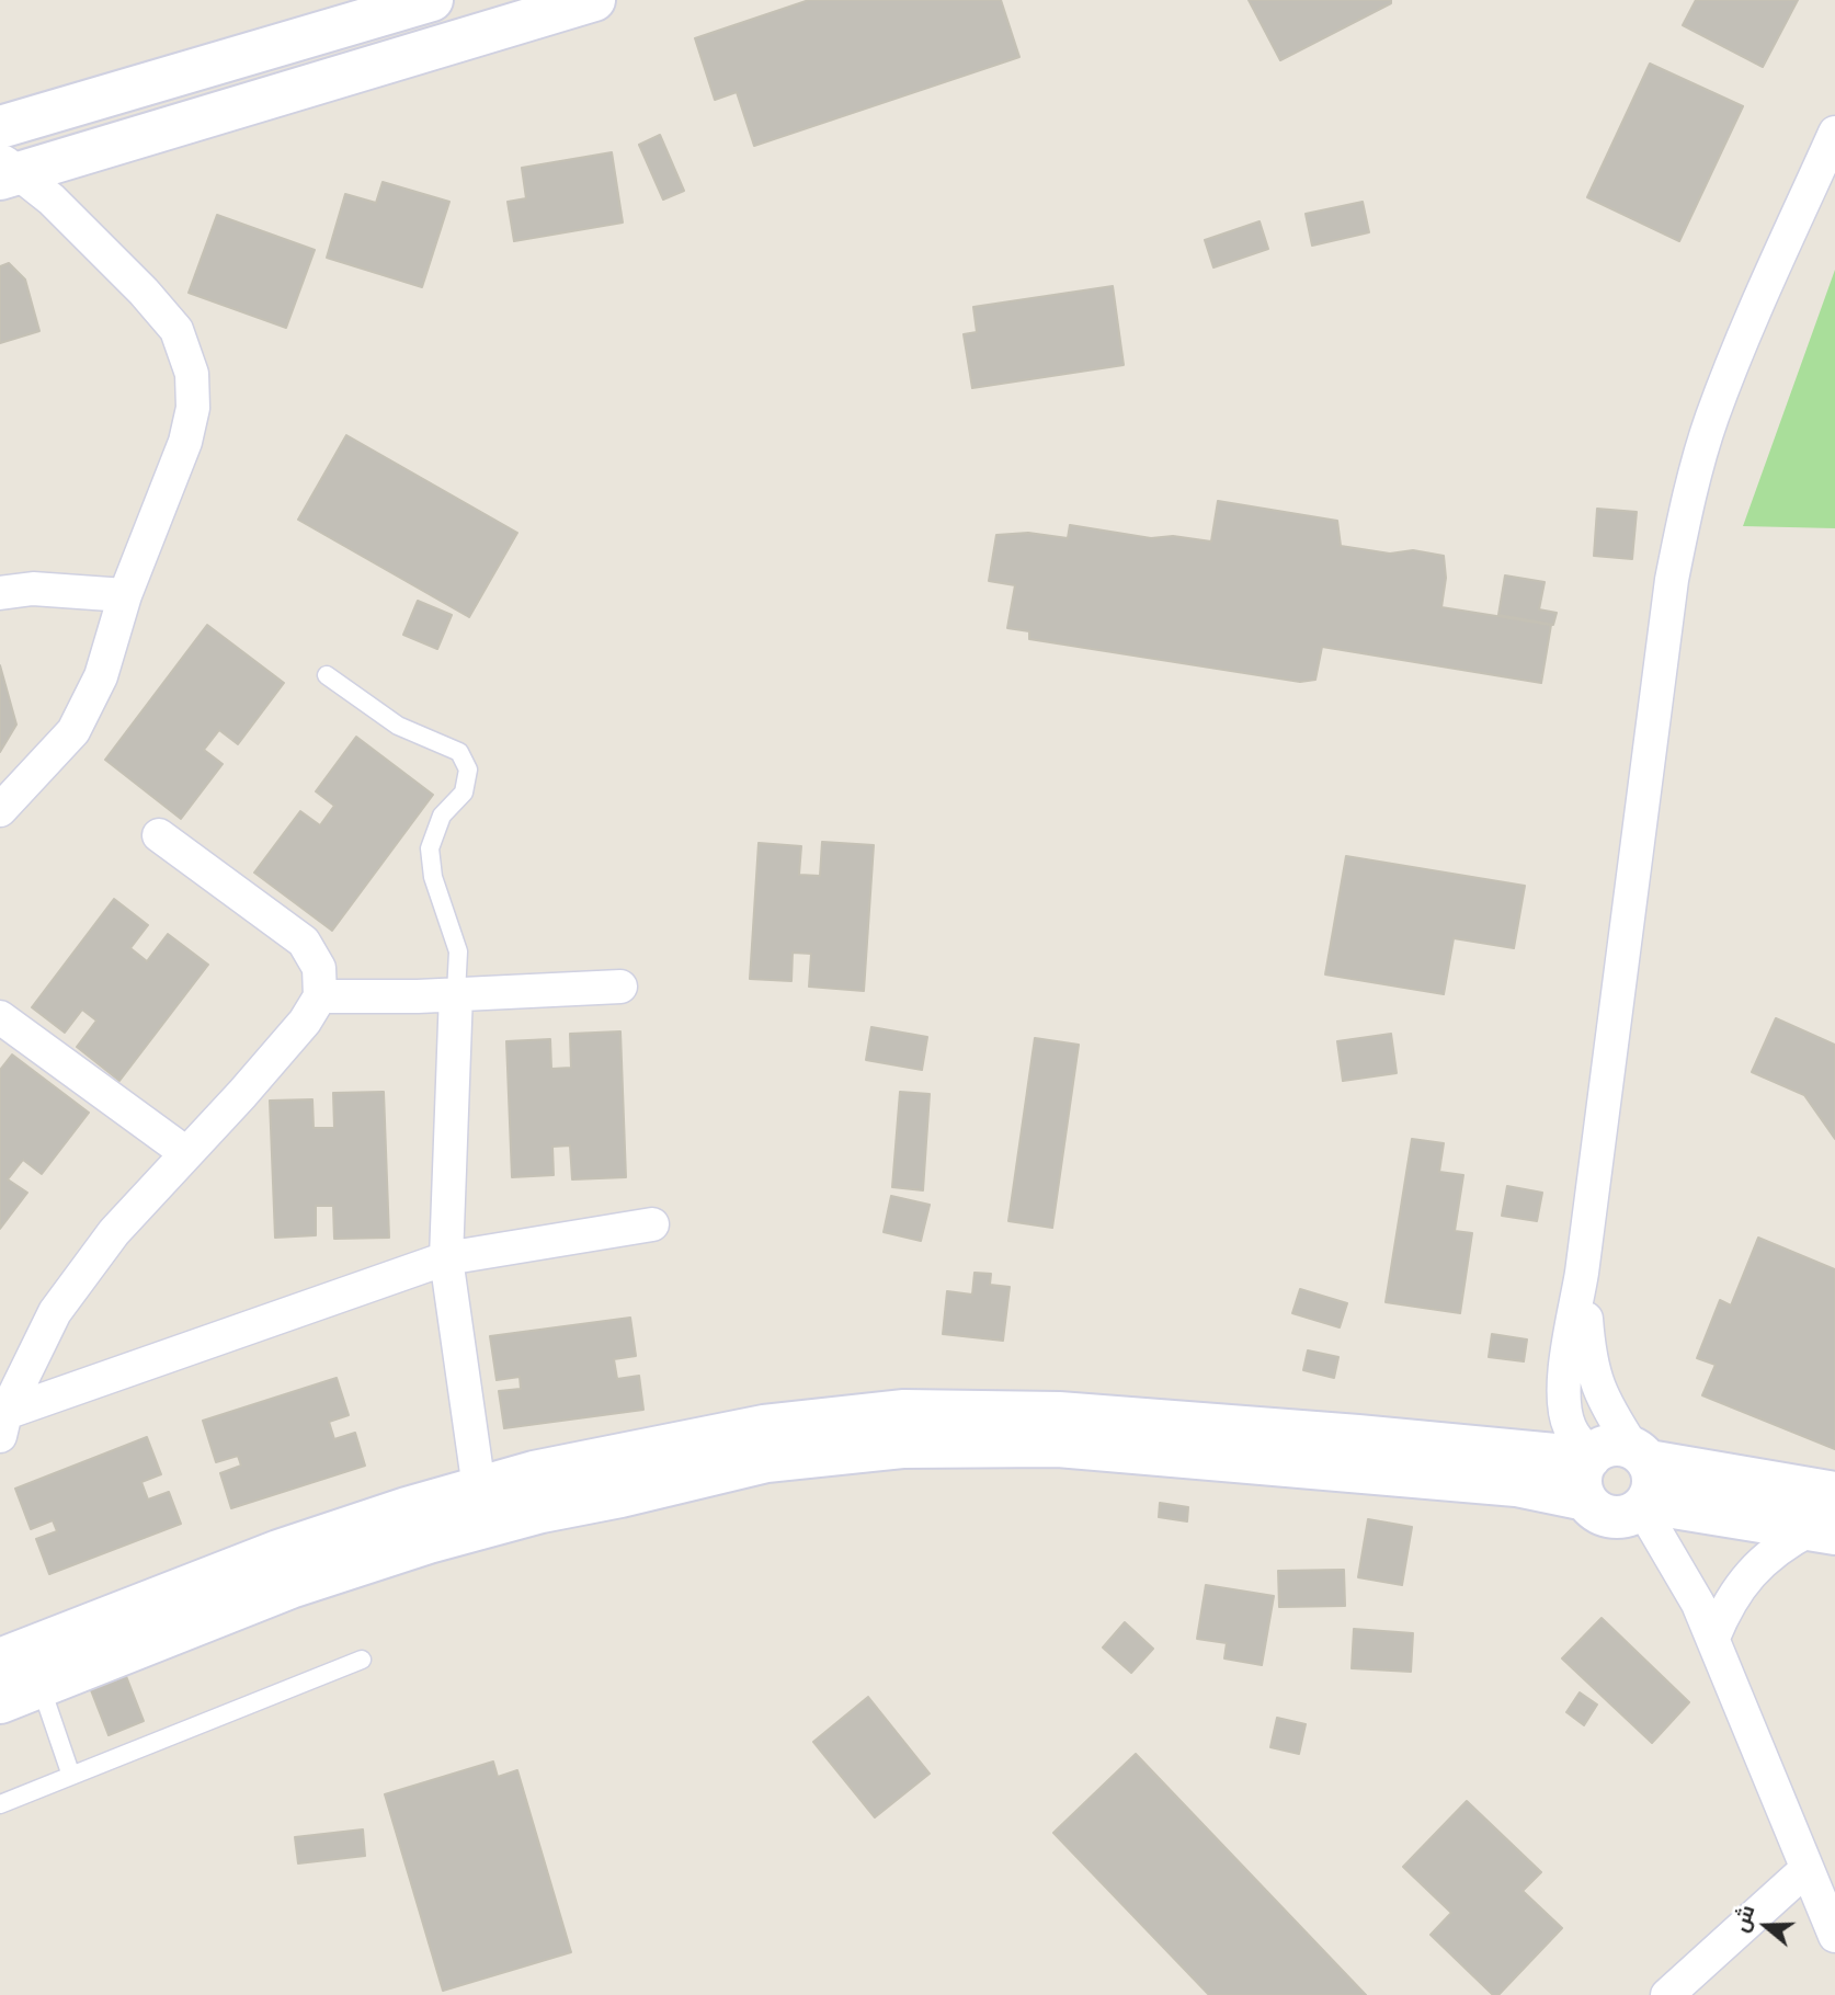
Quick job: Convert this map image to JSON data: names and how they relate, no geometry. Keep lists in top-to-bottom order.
{
  "north": "left"
}
